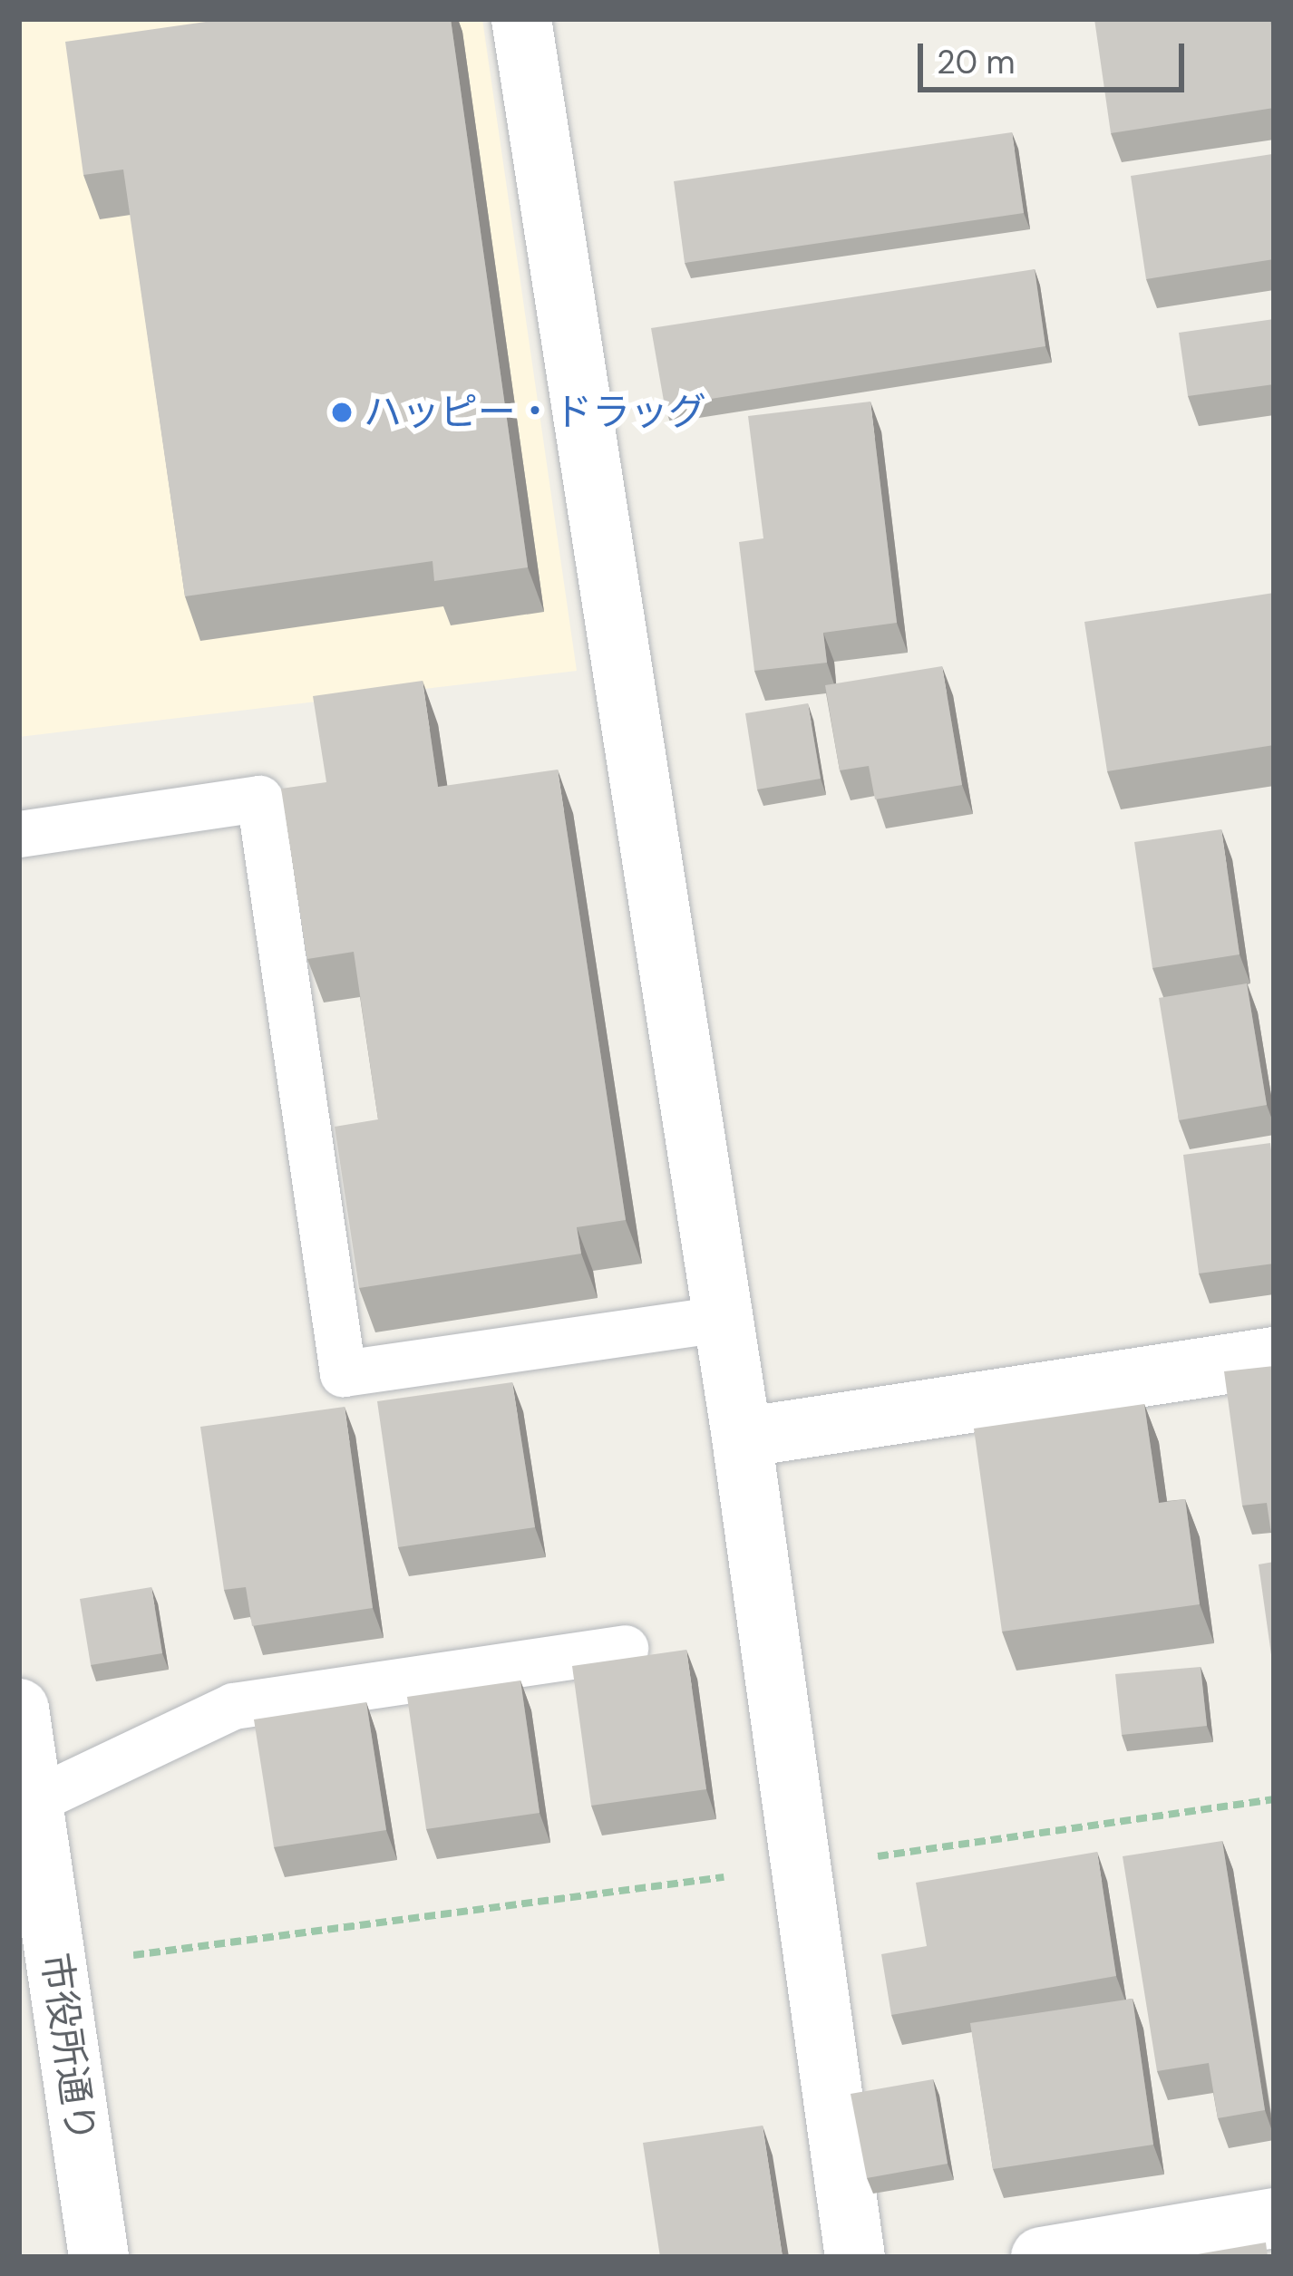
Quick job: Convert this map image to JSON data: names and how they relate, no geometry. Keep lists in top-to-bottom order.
{
  "streets": {
    "street": ["市役所通り"]
  },
  "places": ["ハッピー・ドラッグ"],
  "scale_bar": "20 m"
}
